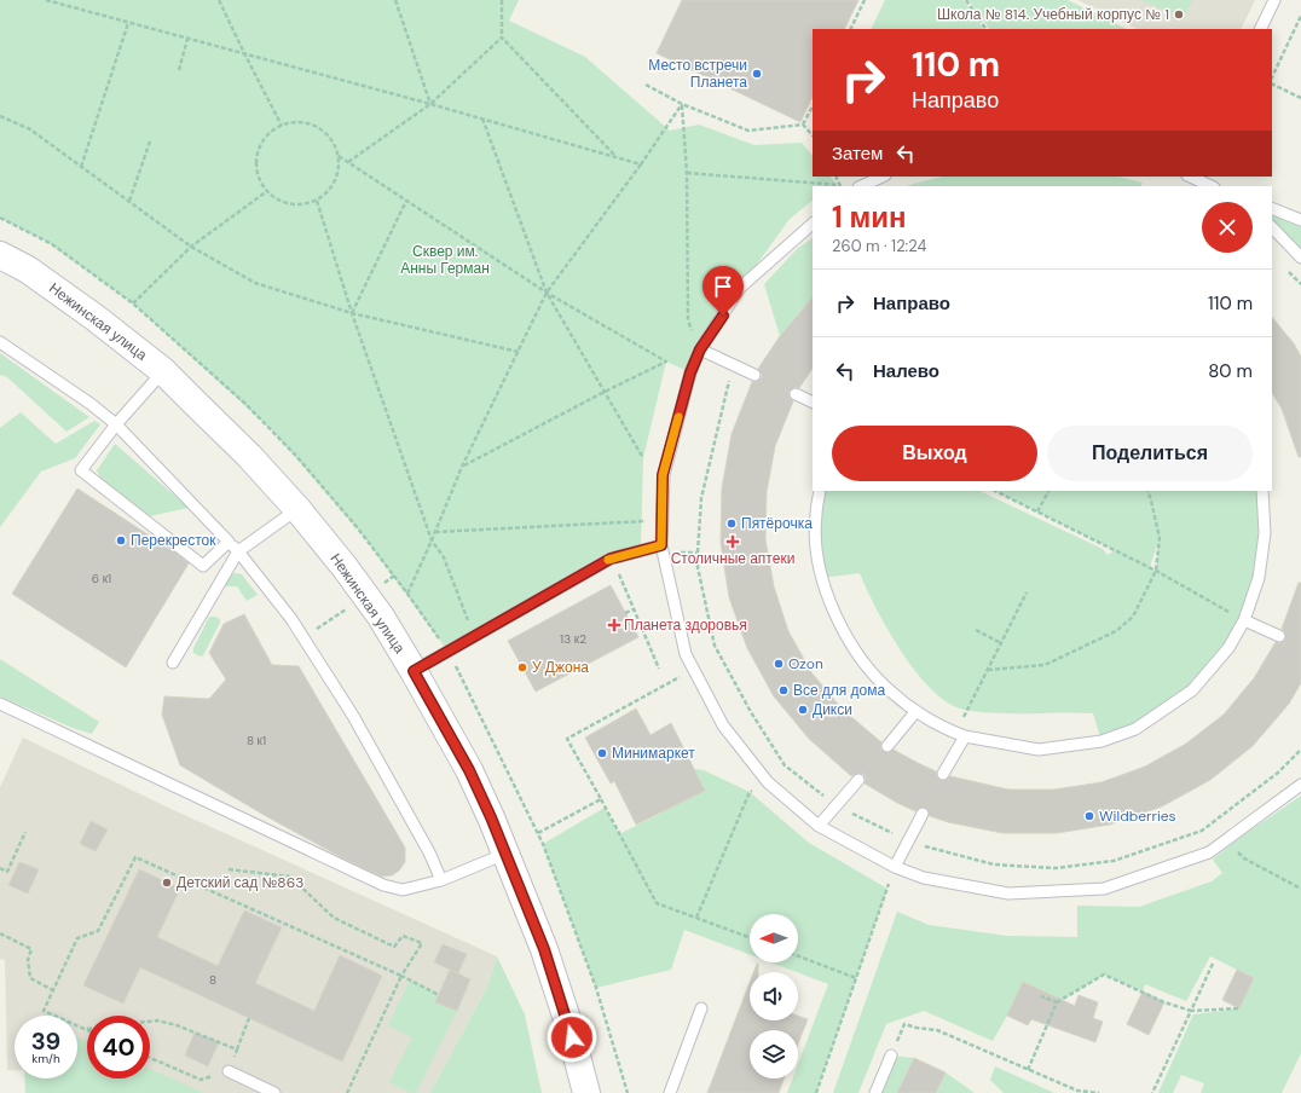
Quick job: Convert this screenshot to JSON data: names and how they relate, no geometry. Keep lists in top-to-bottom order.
{
  "streets": {
    "street": ["Нежинская улица"]
  },
  "parks": ["Сквер им. Анны Герман"],
  "places": {
    "other": [
      "Школа № 814. Учебный корпус № 1",
      "Место встречи Планета",
      "Пятёрочка",
      "Перекресток",
      "Ozon",
      "У Джона",
      "Все для дома",
      "Дикси",
      "Минимаркет",
      "Wildberries",
      "Детский сад №863"
    ],
    "health": ["Столичные аптеки", "Планета здоровья"]
  },
  "house_numbers": [
    "6 к1",
    "13 к2",
    "8 к1",
    "8"
  ],
  "north": "left",
  "page": {
    "turn": ["110 m", "Направо"],
    "then": "Затем",
    "heading": ["1 мин", "260 m · 12:24"],
    "list": [
      {
        "name": "Направо",
        "value": "110 m"
      },
      {
        "name": "Налево",
        "value": "80 m"
      }
    ],
    "buttons": ["Выход", "Поделиться"],
    "speed": "39 km/h",
    "limit": "40"
  }
}
